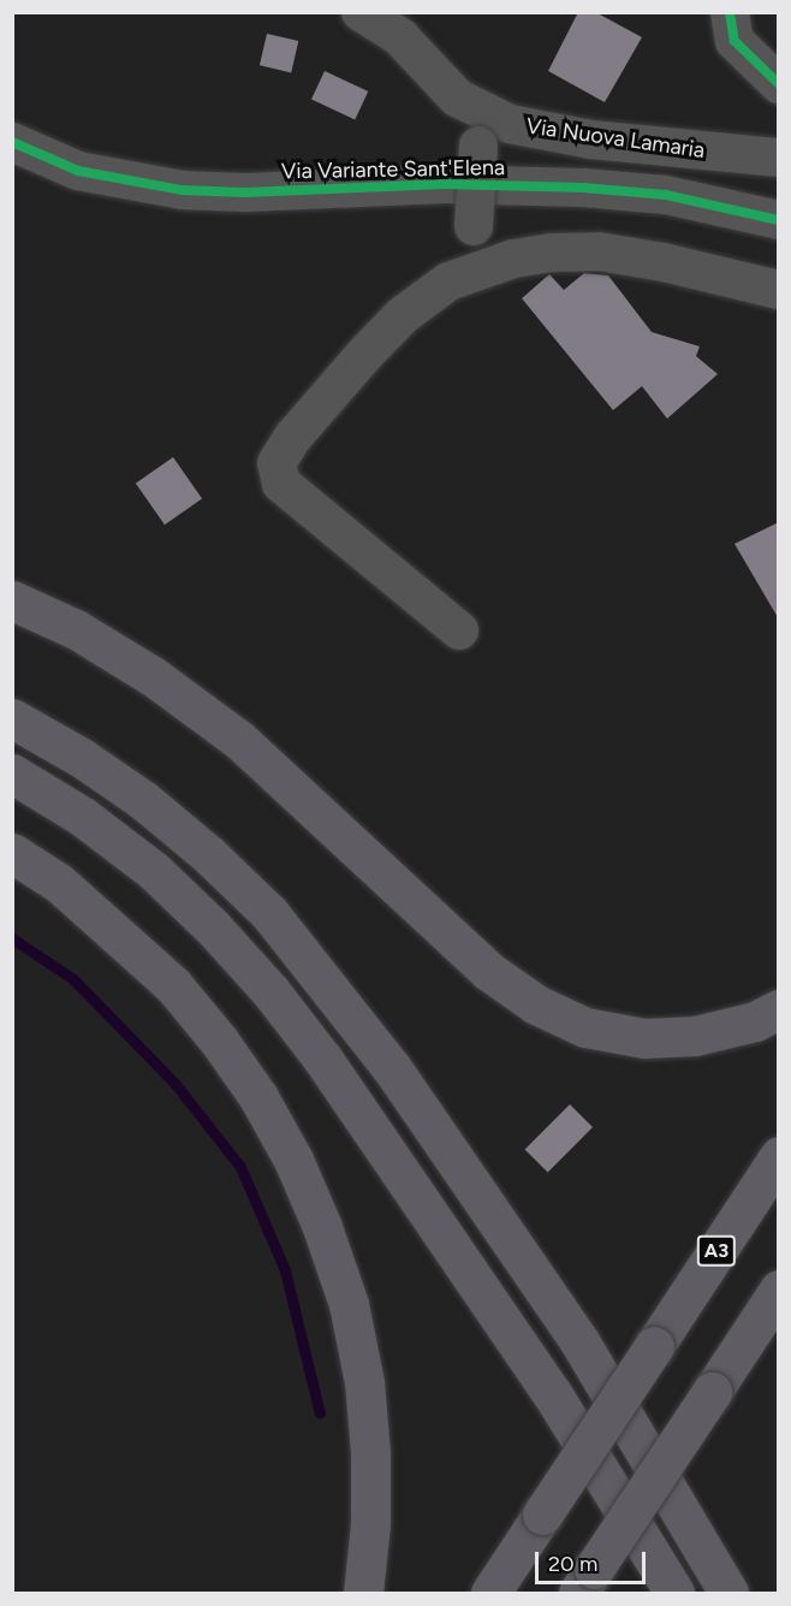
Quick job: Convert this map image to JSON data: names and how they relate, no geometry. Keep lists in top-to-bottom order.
{
  "streets": {
    "highway": ["A3"],
    "street": ["Via Nuova Lamaria", "Via Variante Sant'Elena"]
  },
  "scale_bar": "20 m"
}
